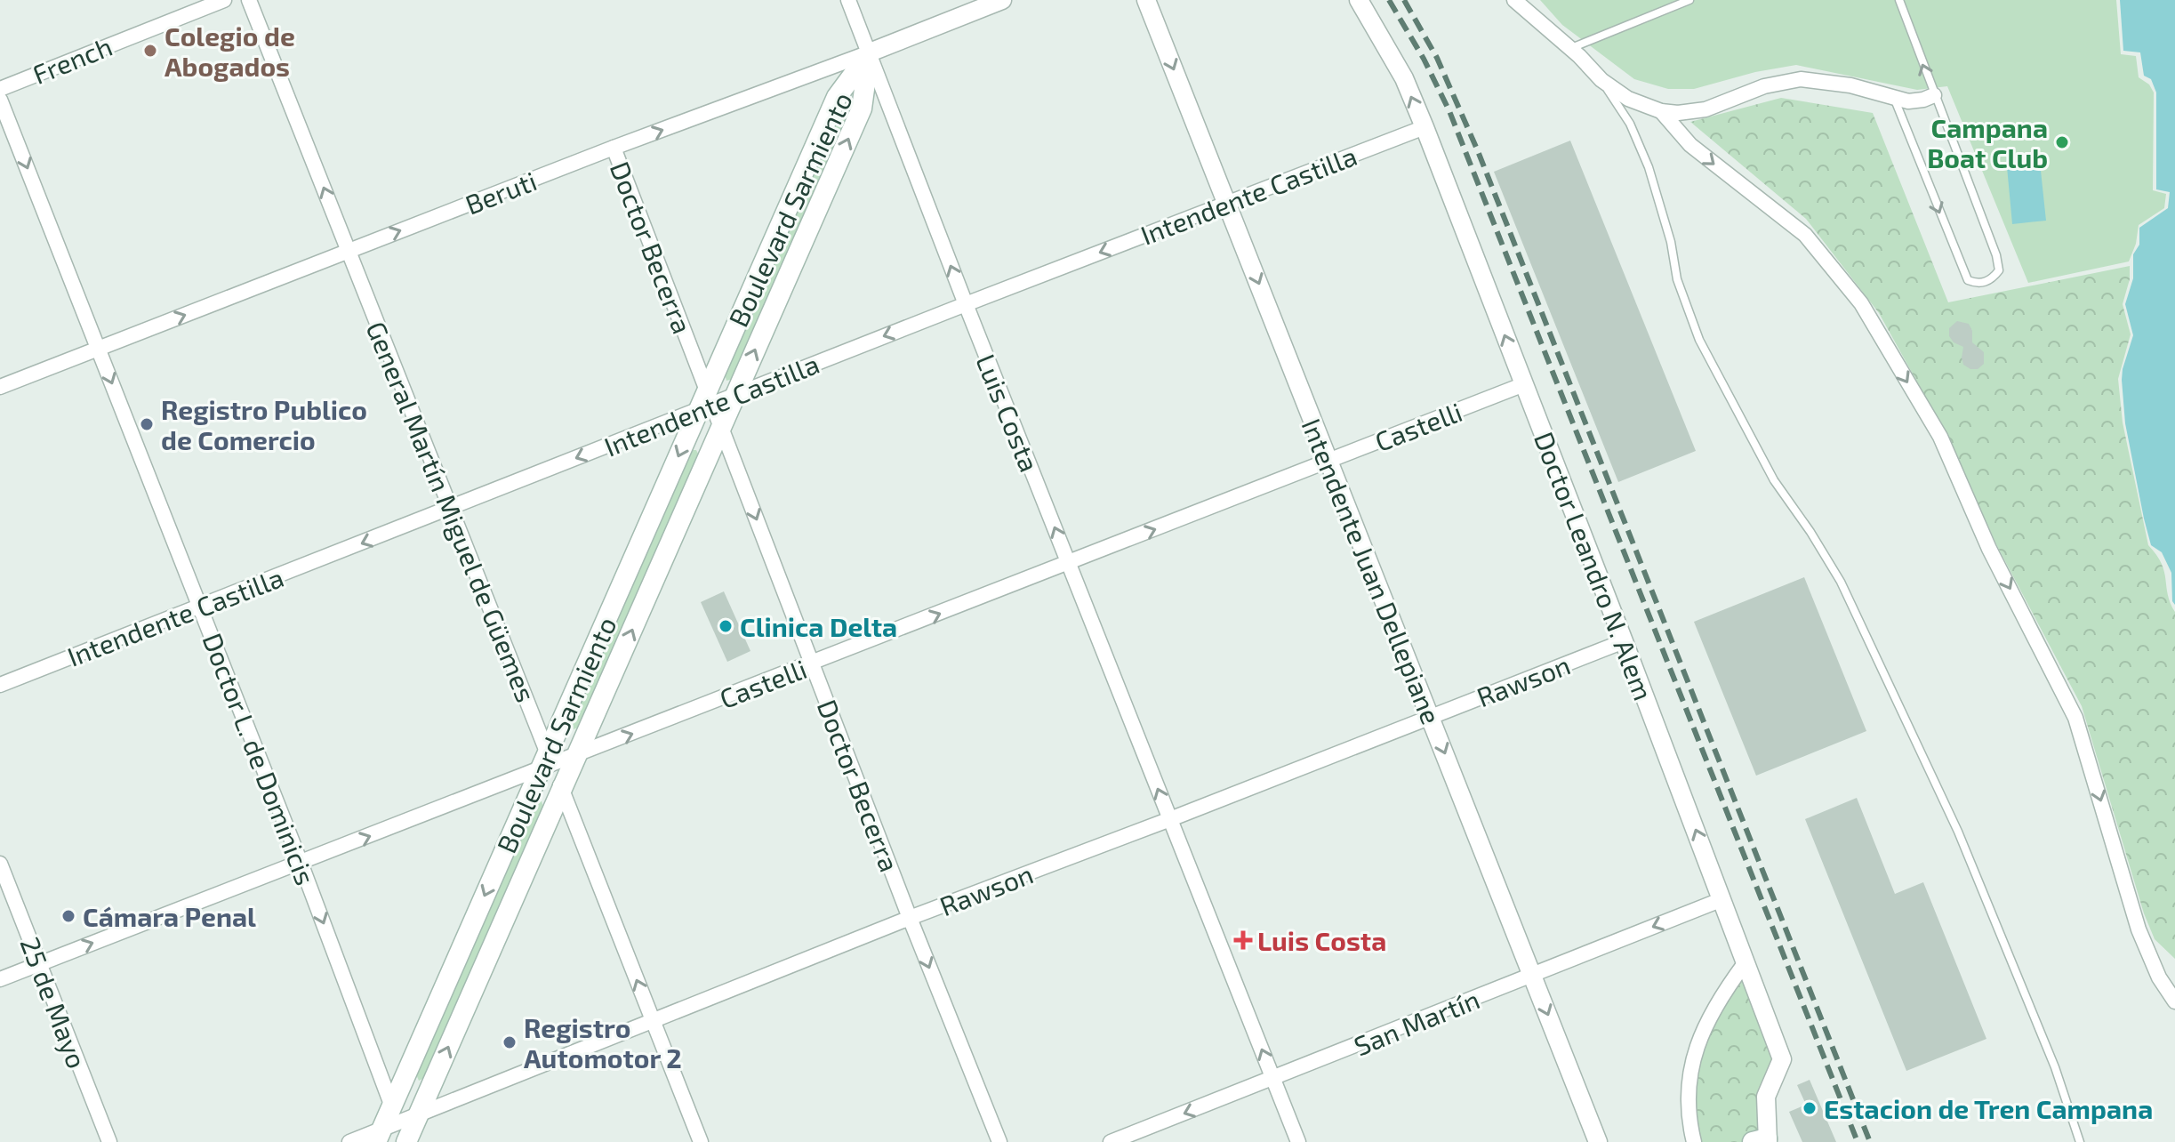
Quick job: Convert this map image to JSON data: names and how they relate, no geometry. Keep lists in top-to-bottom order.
{
  "streets": {
    "main road": ["Boulevard Sarmiento"],
    "street": [
      "French",
      "Beruti",
      "Intendente Castilla",
      "Doctor Becerra",
      "Luis Costa",
      "Castelli",
      "General Martín Miguel de Güemes",
      "Doctor Leandro N. Alem",
      "Intendente Juan Dellepiane",
      "Rawson",
      "Doctor L. de Dominicis",
      "25 de Mayo",
      "San Martín"
    ]
  },
  "crossings": [
    ["Beruti", "Boulevard Sarmiento"],
    ["Beruti", "Doctor Becerra"],
    ["Beruti", "Luis Costa"],
    ["Beruti", "General Martín Miguel de Güemes"],
    ["Beruti", "Doctor L. de Dominicis"],
    ["Intendente Castilla", "Boulevard Sarmiento"],
    ["Intendente Castilla", "Doctor Becerra"],
    ["Intendente Castilla", "Luis Costa"],
    ["Intendente Castilla", "General Martín Miguel de Güemes"],
    ["Intendente Castilla", "Doctor Leandro N. Alem"],
    ["Intendente Castilla", "Intendente Juan Dellepiane"],
    ["Intendente Castilla", "Doctor L. de Dominicis"],
    ["Boulevard Sarmiento", "Doctor Becerra"],
    ["Boulevard Sarmiento", "Luis Costa"],
    ["Boulevard Sarmiento", "Castelli"],
    ["Boulevard Sarmiento", "General Martín Miguel de Güemes"],
    ["Boulevard Sarmiento", "Rawson"],
    ["Boulevard Sarmiento", "Doctor L. de Dominicis"],
    ["Doctor Becerra", "Castelli"],
    ["Doctor Becerra", "Rawson"],
    ["Luis Costa", "Castelli"],
    ["Luis Costa", "Rawson"],
    ["Luis Costa", "San Martín"],
    ["Castelli", "General Martín Miguel de Güemes"],
    ["Castelli", "Doctor Leandro N. Alem"],
    ["Castelli", "Intendente Juan Dellepiane"],
    ["Castelli", "Doctor L. de Dominicis"],
    ["Castelli", "25 de Mayo"],
    ["General Martín Miguel de Güemes", "Rawson"],
    ["Doctor Leandro N. Alem", "Rawson"],
    ["Doctor Leandro N. Alem", "San Martín"],
    ["Intendente Juan Dellepiane", "Rawson"],
    ["Intendente Juan Dellepiane", "San Martín"],
    ["Rawson", "Doctor L. de Dominicis"]
  ],
  "one_way": [
    "Beruti",
    "Intendente Castilla",
    "Doctor Becerra",
    "Luis Costa",
    "Castelli",
    "General Martín Miguel de Güemes",
    "Doctor Leandro N. Alem",
    "Intendente Juan Dellepiane",
    "Doctor L. de Dominicis",
    "San Martín"
  ],
  "places": {
    "other": [
      "Colegio de Abogados",
      "Campana Boat Club",
      "Registro Publico de Comercio",
      "Clinica Delta",
      "Cámara Penal",
      "Registro Automotor 2",
      "Estacion de Tren Campana"
    ],
    "health": ["Luis Costa"]
  }
}
